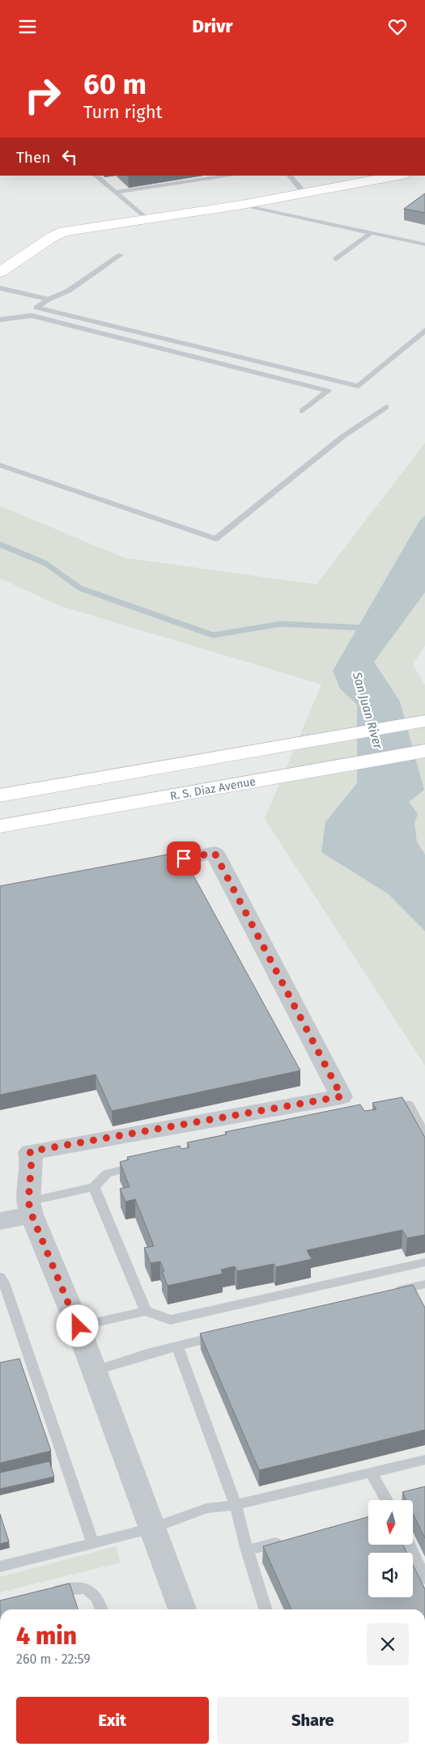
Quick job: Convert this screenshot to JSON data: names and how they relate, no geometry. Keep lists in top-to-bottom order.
{
  "streets": {
    "street": ["R. S. Diaz Avenue"]
  },
  "water": ["San Juan River"],
  "north": "bottom",
  "page": {
    "header": "Drivr",
    "turn": ["60 m", "Turn right"],
    "then": "Then",
    "heading": ["4 min", "260 m · 22:59"],
    "buttons": ["Exit", "Share"]
  }
}
